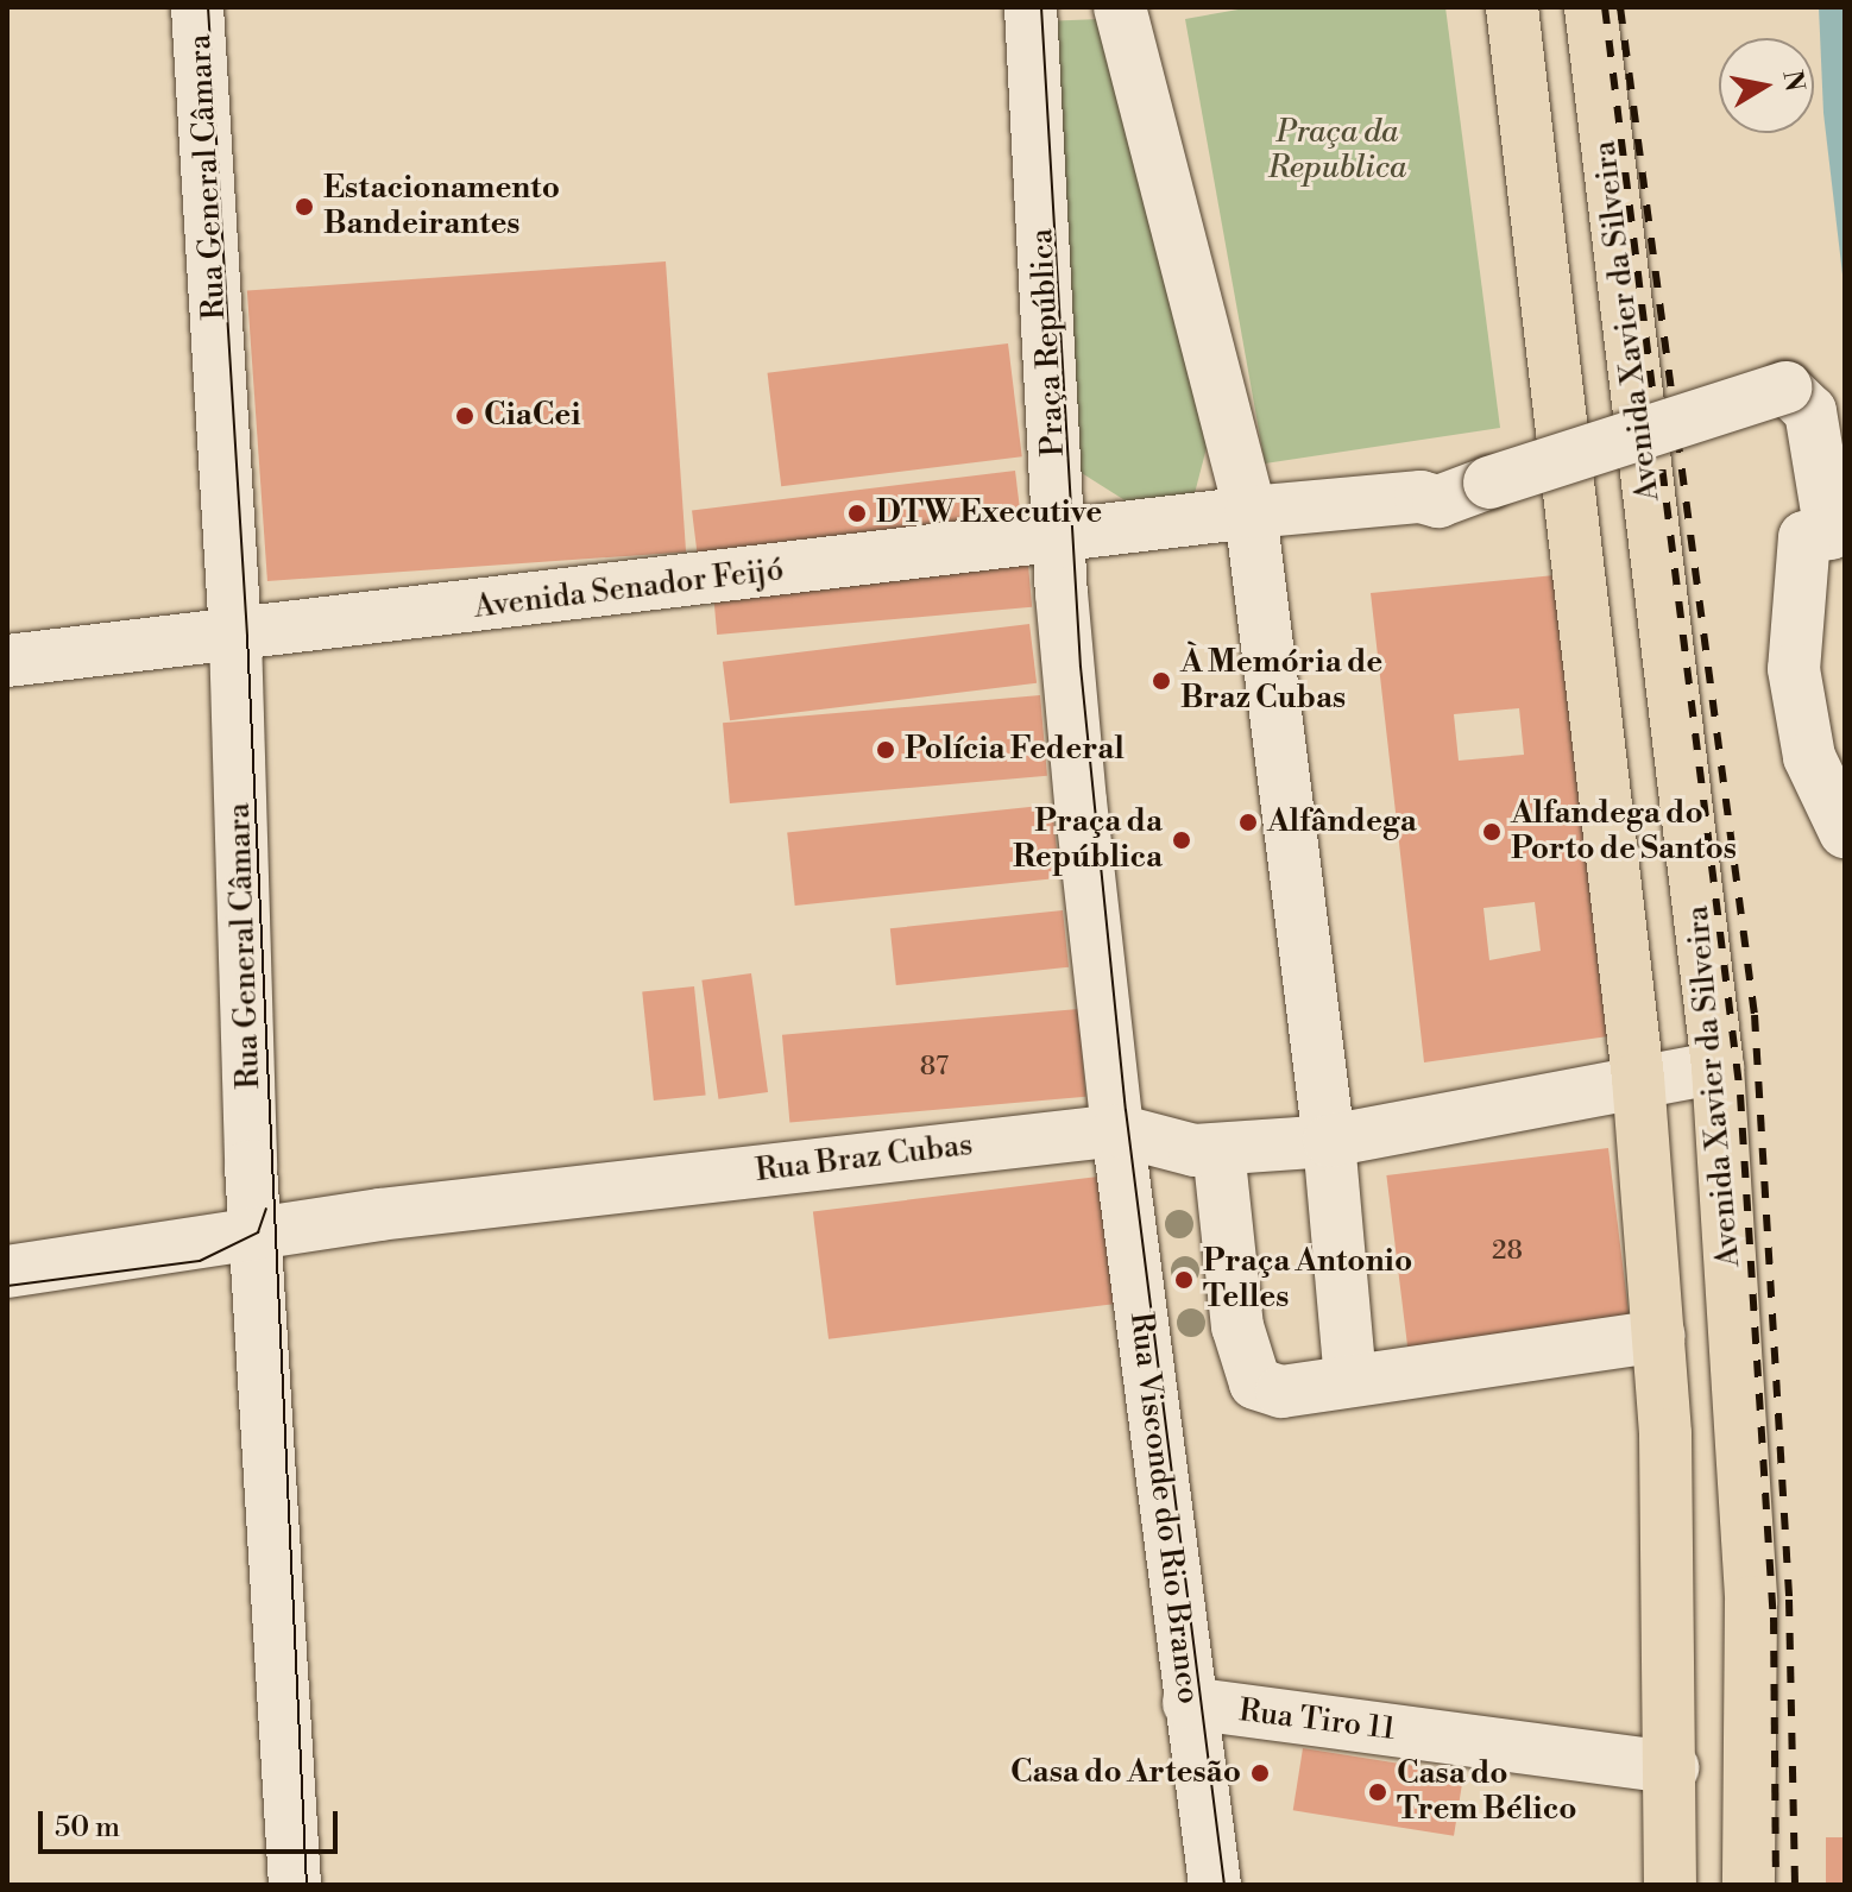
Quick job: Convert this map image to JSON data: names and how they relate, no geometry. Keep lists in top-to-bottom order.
{
  "streets": {
    "main road": ["Avenida Xavier da Silveira"],
    "street": [
      "Rua General Câmara",
      "Praça República",
      "Avenida Senador Feijó",
      "Rua Braz Cubas",
      "Rua Visconde do Rio Branco",
      "Rua Tiro 11"
    ]
  },
  "crossings": [
    ["Rua General Câmara", "Avenida Senador Feijó"],
    ["Rua General Câmara", "Rua Braz Cubas"],
    ["Avenida Xavier da Silveira", "Rua Braz Cubas"],
    ["Praça República", "Avenida Senador Feijó"],
    ["Praça República", "Rua Braz Cubas"],
    ["Praça República", "Rua Visconde do Rio Branco"],
    ["Rua Braz Cubas", "Rua Visconde do Rio Branco"],
    ["Rua Visconde do Rio Branco", "Rua Tiro 11"]
  ],
  "parks": ["Praça da Republica"],
  "places": [
    "Estacionamento Bandeirantes",
    "CiaCei",
    "DTW Executive",
    "À Memória de Braz Cubas",
    "Polícia Federal",
    "Alfândega",
    "Alfandega do Porto de Santos",
    "Praça da República",
    "Praça Antonio Telles",
    "Casa do Artesão",
    "Casa do Trem Bélico"
  ],
  "house_numbers": ["87", "28"],
  "scale_bar": "50 m",
  "north": "right"
}
